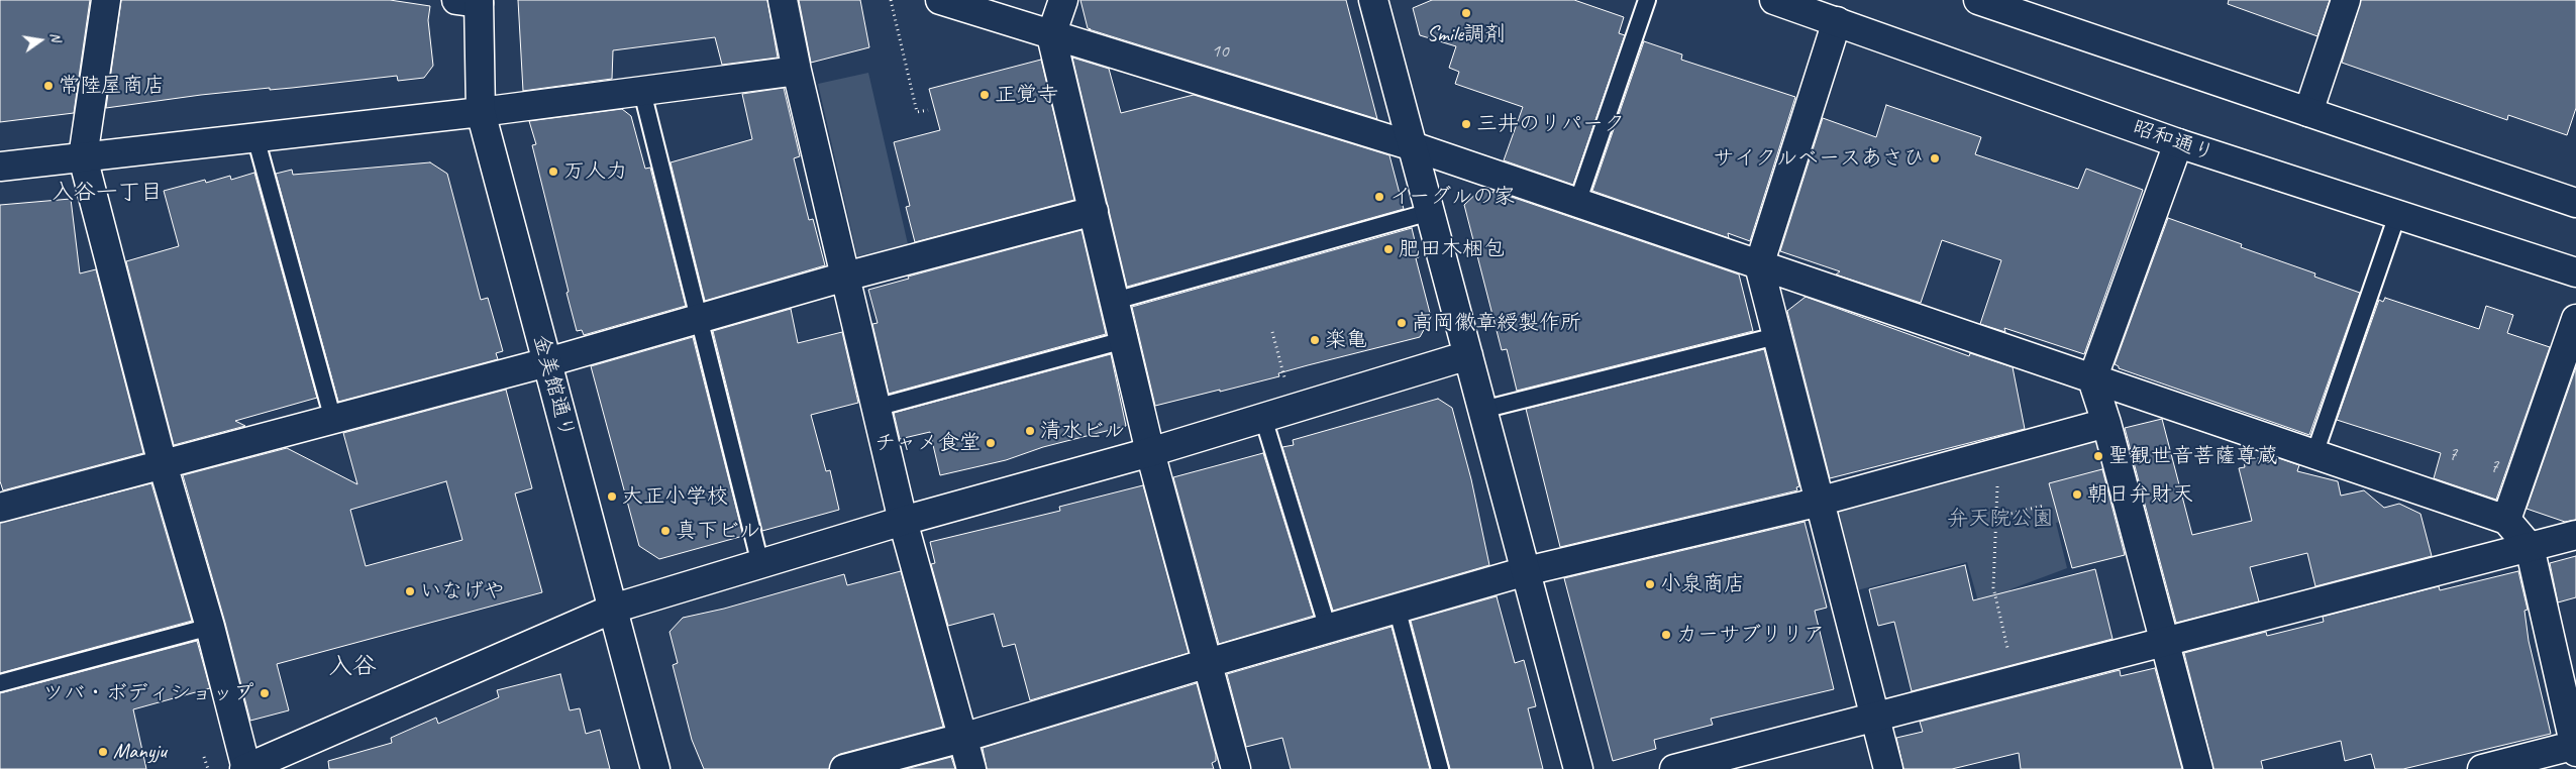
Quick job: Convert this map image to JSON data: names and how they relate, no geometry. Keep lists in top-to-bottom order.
{
  "streets": {
    "main road": ["昭和通り", "金美館通り"]
  },
  "districts": ["入谷一丁目", "入谷"],
  "parks": ["弁天院公園"],
  "places": [
    "Smile調剤",
    "常陸屋商店",
    "正覚寺",
    "三井のリパーク",
    "サイクルベースあさひ",
    "万人力",
    "イーグルの家",
    "肥田木梱包",
    "高岡徽章綬製作所",
    "楽亀",
    "清水ビル",
    "チャメ食堂",
    "聖観世音菩薩尊蔵",
    "朝日弁財天",
    "大正小学校",
    "真下ビル",
    "小泉商店",
    "いなげや",
    "カーサブリリア",
    "ツバ・ボディショップ",
    "Manyju"
  ],
  "house_numbers": ["10", "7", "7"],
  "north": "right"
}
